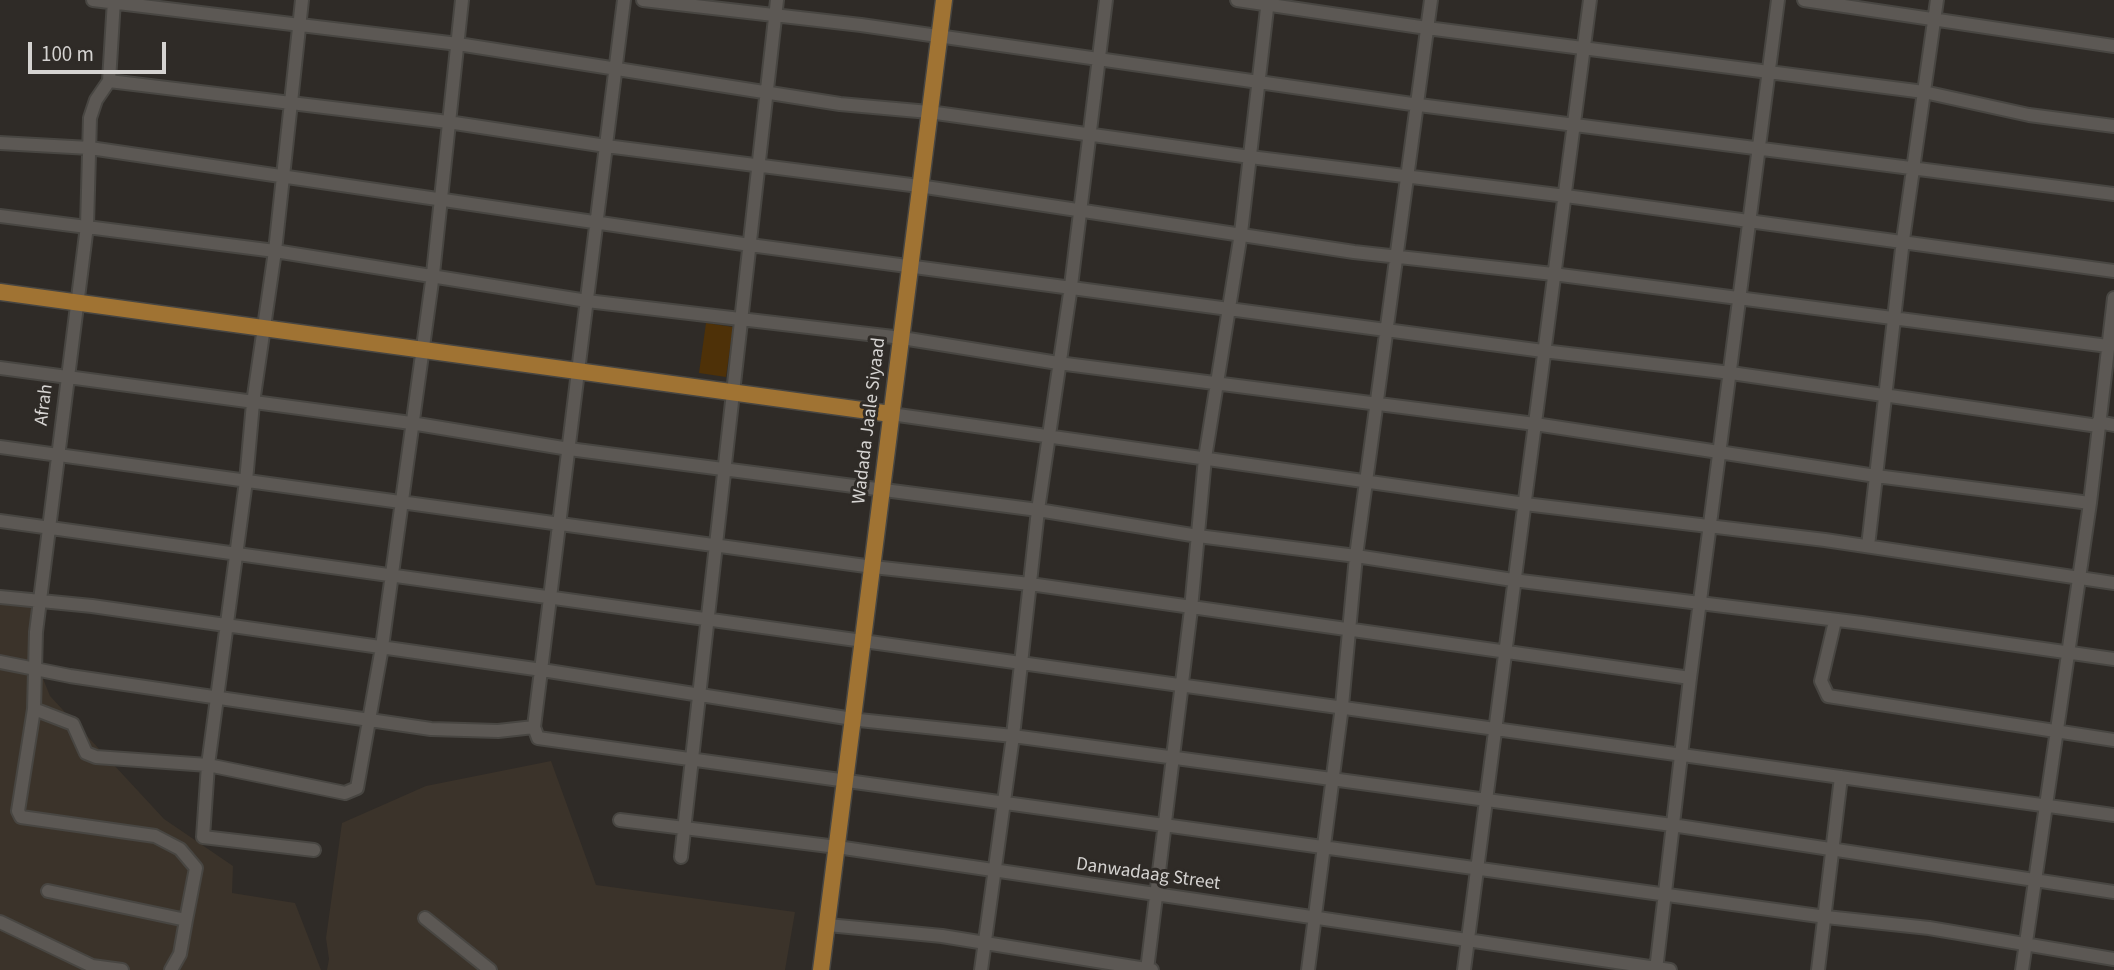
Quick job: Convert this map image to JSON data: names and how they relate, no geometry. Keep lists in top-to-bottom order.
{
  "streets": {
    "main road": ["Wadada Jaale Siyaad"],
    "street": ["Afrah", "Danwadaag Street"]
  },
  "crossings": [
    ["Wadada Jaale Siyaad", "Danwadaag Street"]
  ],
  "scale_bar": "100 m"
}
